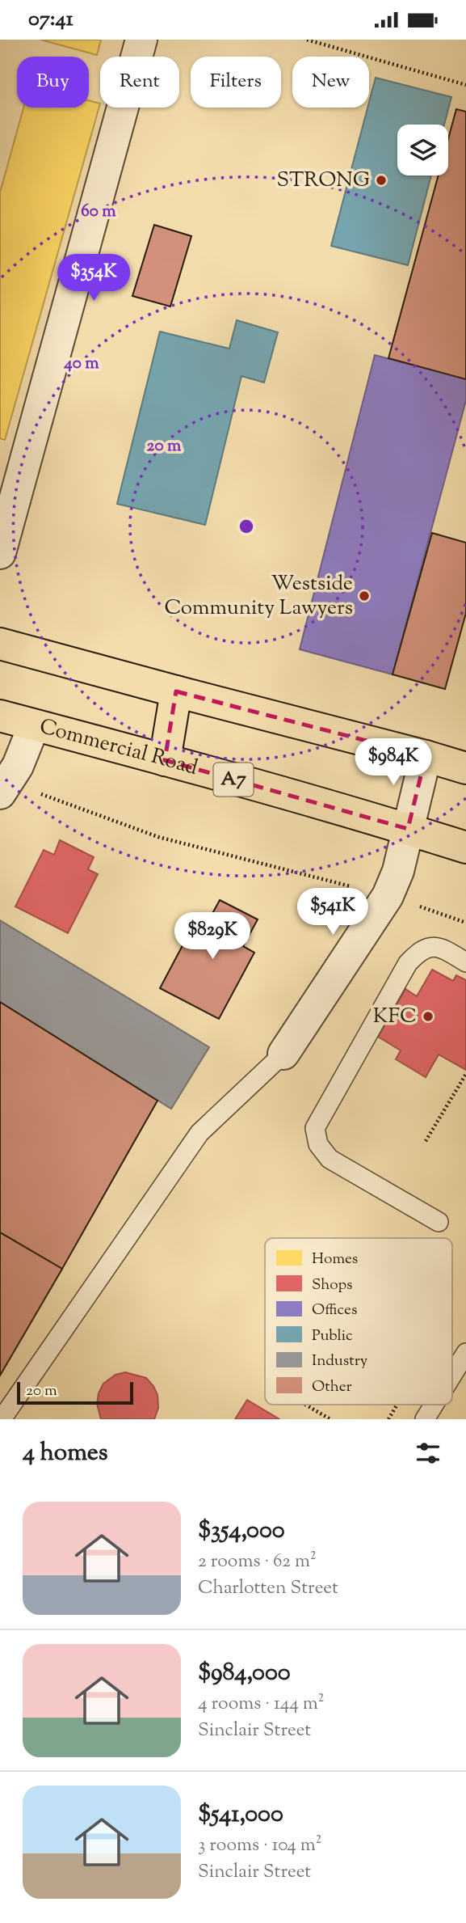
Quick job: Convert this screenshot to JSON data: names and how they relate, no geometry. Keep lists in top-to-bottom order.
{
  "streets": {
    "main road": ["Commercial Road", "A7"]
  },
  "places": ["STRONG", "Westside Community Lawyers", "KFC"],
  "legend": [
    "Homes",
    "Shops",
    "Offices",
    "Public",
    "Industry",
    "Other"
  ],
  "scale_bar": "20 m",
  "page": {
    "status": "07:41",
    "chip": [
      "Buy",
      "Rent",
      "Filters",
      "New"
    ],
    "price": [
      "$354K",
      "$984K",
      "$541K",
      "$829K"
    ],
    "scale": "20 m",
    "heading": "4 homes",
    "list": [
      {
        "name": "$354,000",
        "note": "2 rooms · 62 m² · Charlotten Street"
      },
      {
        "name": "$984,000",
        "note": "4 rooms · 144 m² · Sinclair Street"
      },
      {
        "name": "$541,000",
        "note": "3 rooms · 104 m² · Sinclair Street"
      }
    ]
  },
  "rings": ["60 m", "40 m", "20 m"]
}
